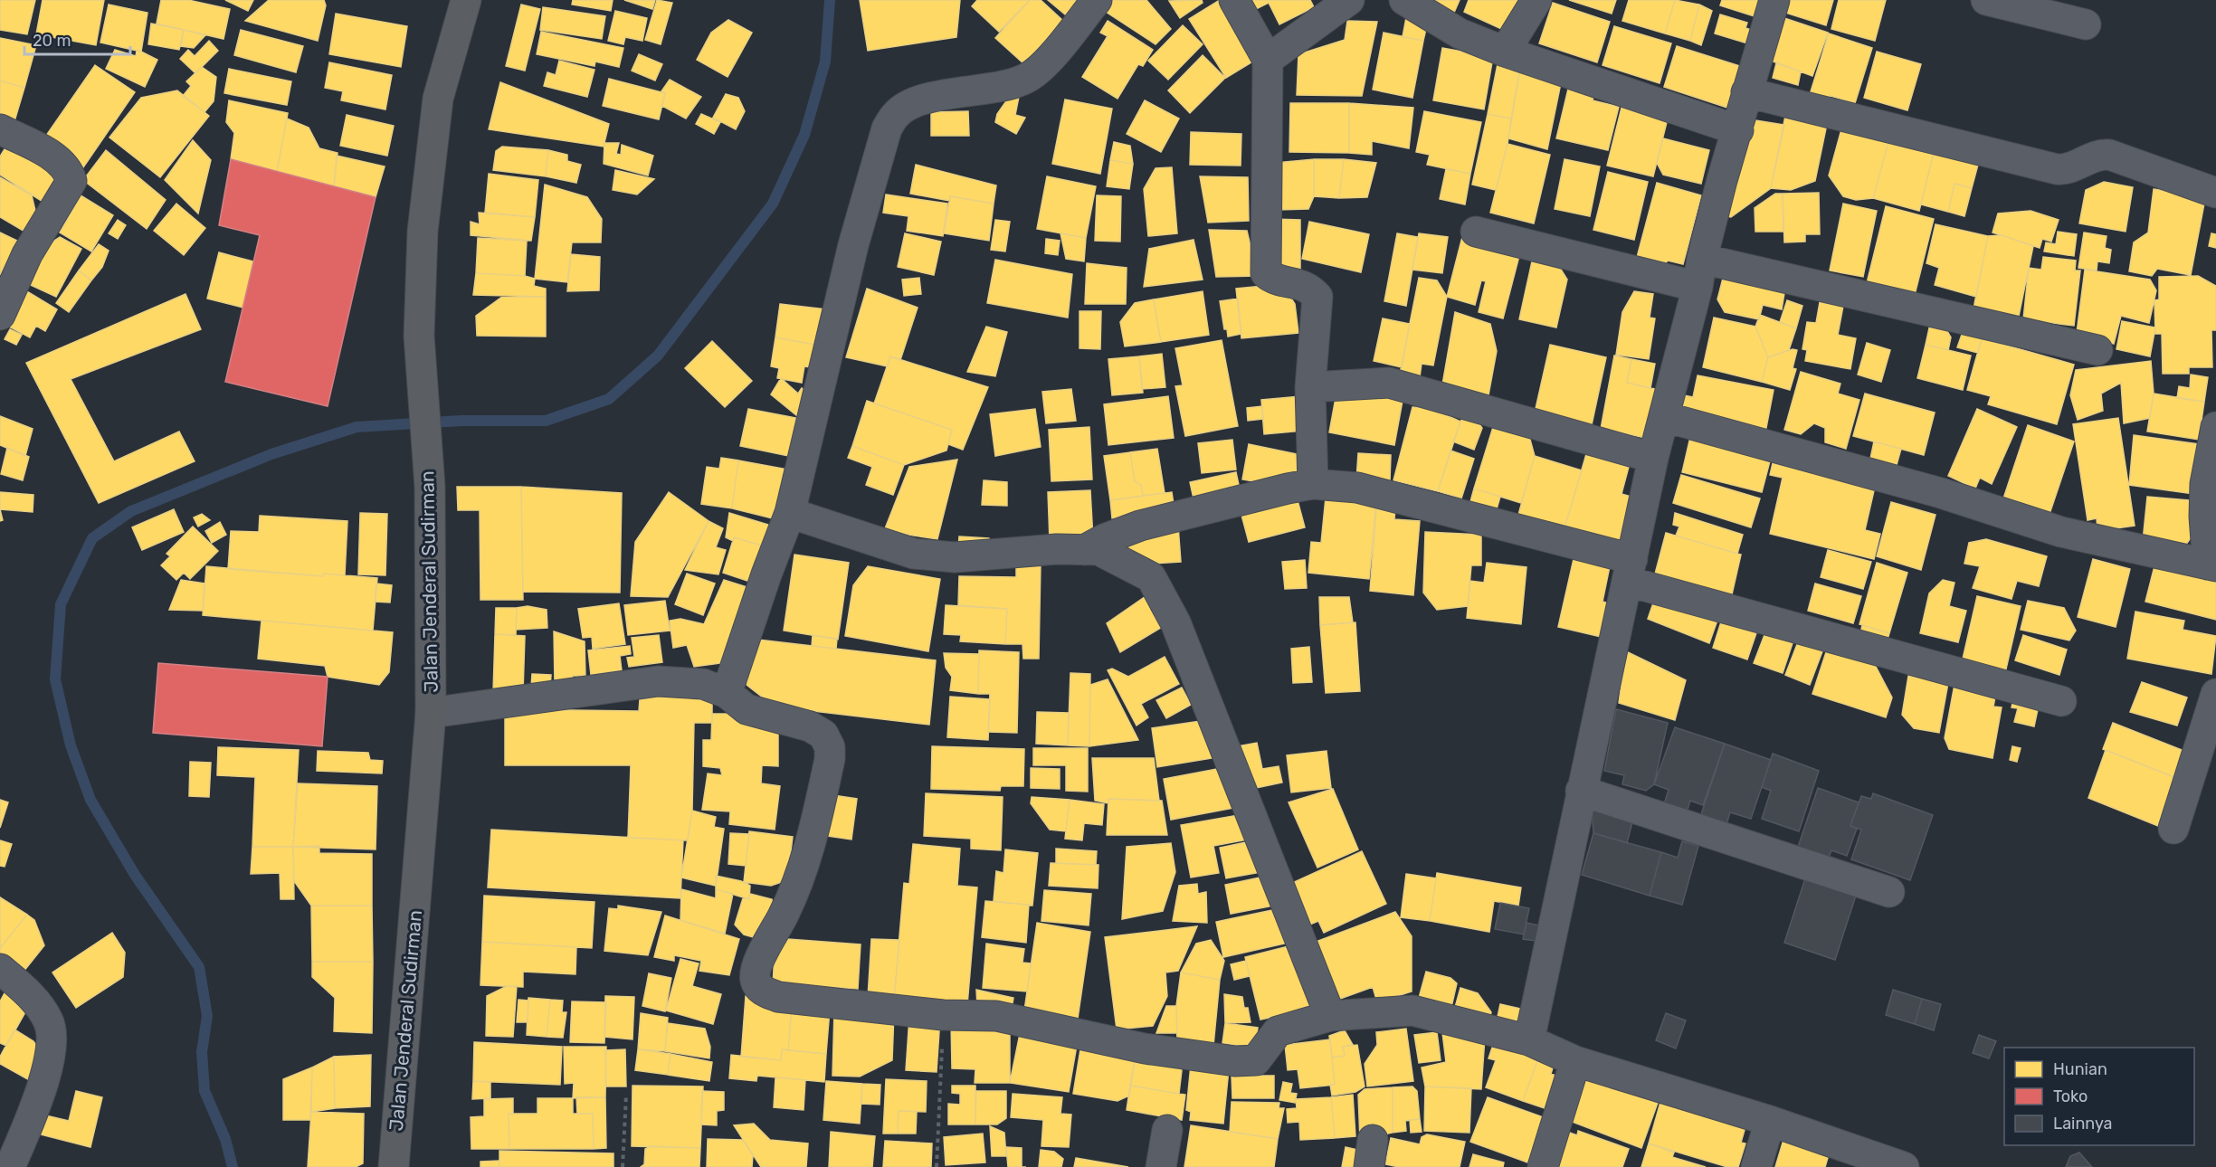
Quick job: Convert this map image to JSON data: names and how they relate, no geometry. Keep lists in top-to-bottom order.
{
  "streets": {
    "highway": ["Jalan Jenderal Sudirman"]
  },
  "legend": ["Hunian", "Toko", "Lainnya"],
  "scale_bar": "20 m"
}
